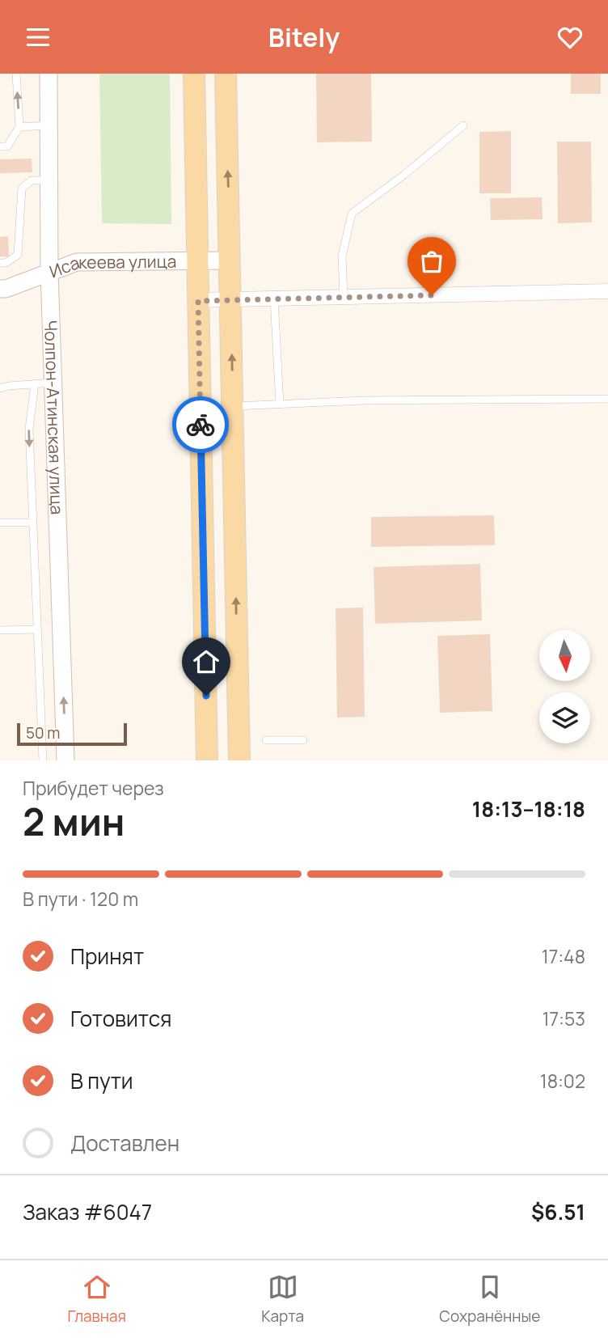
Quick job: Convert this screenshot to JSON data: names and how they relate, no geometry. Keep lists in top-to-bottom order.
{
  "streets": {
    "street": ["Исакеева улица", "Чолпон-Атинская улица"]
  },
  "crossings": [
    ["Исакеева улица", "Чолпон-Атинская улица"]
  ],
  "one_way": ["Чолпон-Атинская улица"],
  "scale_bar": "50 m",
  "north": "bottom",
  "page": {
    "header": "Bitely",
    "scale": "50 m",
    "heading": ["2 мин", "Прибудет через", "18:13–18:18"],
    "panel": ["Заказ #6047", "$6.51"],
    "bar": "В пути · 120 m",
    "list": [
      ["Принят", "17:48"],
      ["Готовится", "17:53"],
      ["В пути", "18:02"],
      "Доставлен"
    ],
    "tabs": ["Главная", "Карта", "Сохранённые"]
  }
}
